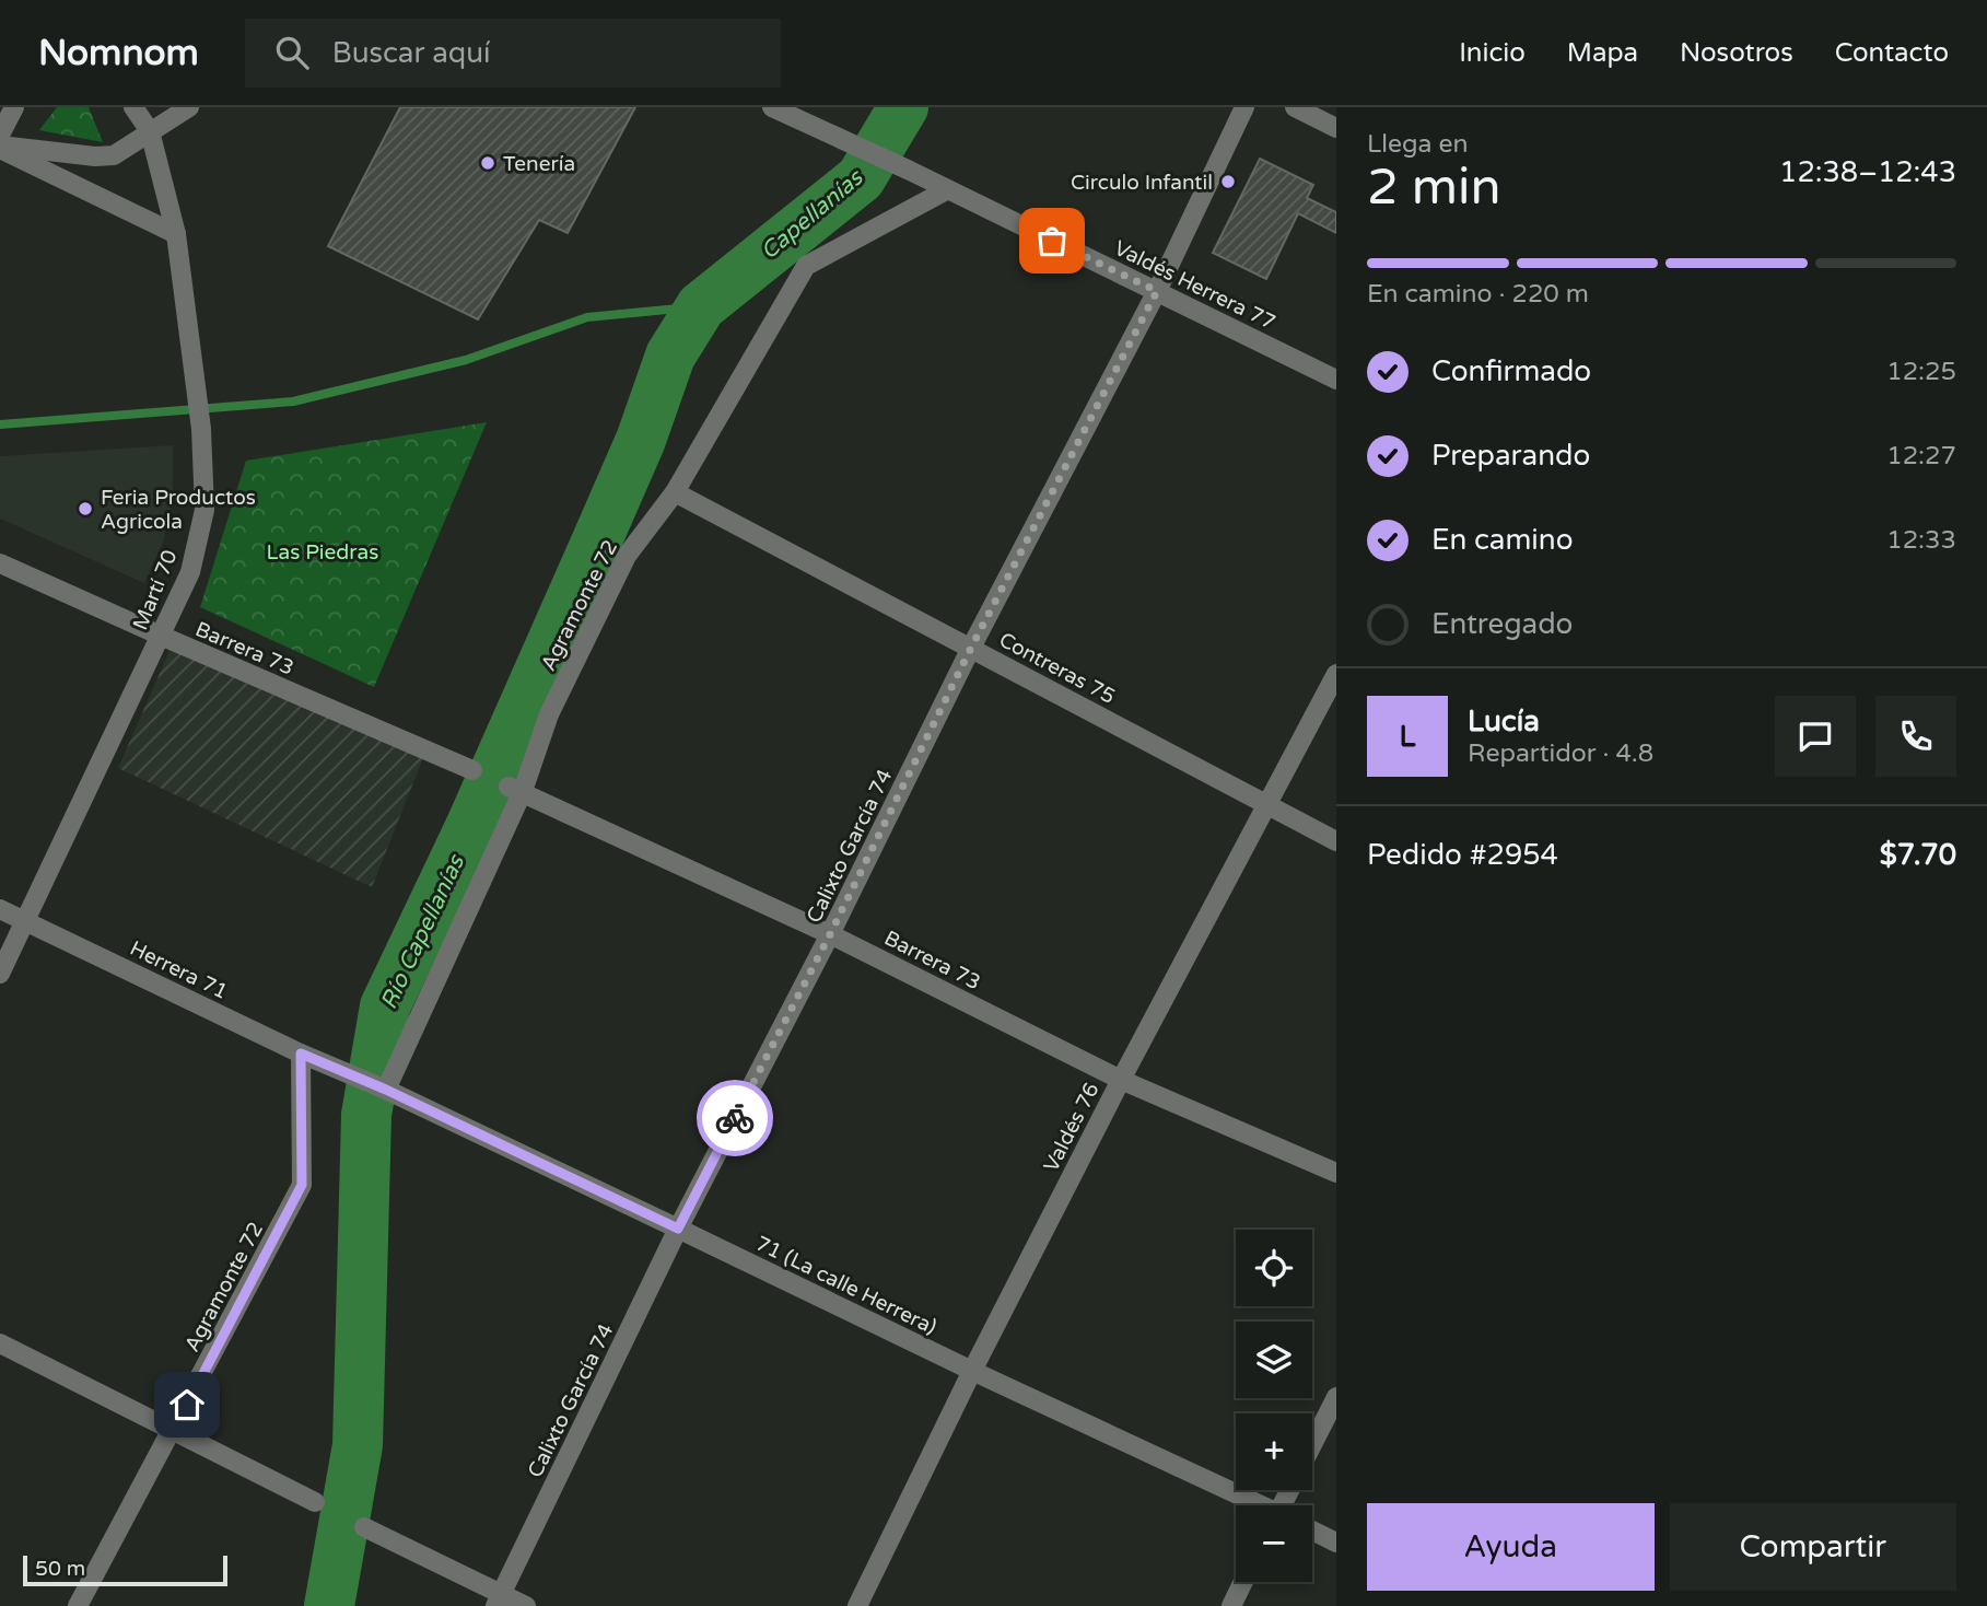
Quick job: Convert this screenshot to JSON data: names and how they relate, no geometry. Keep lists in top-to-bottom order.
{
  "streets": {
    "street": [
      "Valdés Herrera 77",
      "Martí 70",
      "Agramonte 72",
      "Barrera 73",
      "Contreras 75",
      "Calixto García 74",
      "Herrera 71",
      "Valdés 76",
      "71 (La calle Herrera)"
    ]
  },
  "crossings": [
    ["Valdés Herrera 77", "Agramonte 72"],
    ["Valdés Herrera 77", "Calixto García 74"],
    ["Martí 70", "Barrera 73"],
    ["Martí 70", "Herrera 71"],
    ["Agramonte 72", "Barrera 73"],
    ["Agramonte 72", "Contreras 75"],
    ["Agramonte 72", "Herrera 71"],
    ["Agramonte 72", "71 (La calle Herrera)"],
    ["Barrera 73", "Calixto García 74"],
    ["Barrera 73", "Valdés 76"],
    ["Contreras 75", "Calixto García 74"],
    ["Contreras 75", "Valdés 76"],
    ["Calixto García 74", "71 (La calle Herrera)"],
    ["Herrera 71", "71 (La calle Herrera)"],
    ["Valdés 76", "71 (La calle Herrera)"]
  ],
  "water": ["Capellanías", "Río Capellanías"],
  "parks": ["Las Piedras"],
  "places": ["Tenería", "Circulo Infantil", "Feria Productos Agricola"],
  "scale_bar": "50 m",
  "page": {
    "header": "Nomnom",
    "search": "Buscar aquí",
    "nav": [
      "Inicio",
      "Mapa",
      "Nosotros",
      "Contacto"
    ],
    "heading": ["2 min", "Llega en", "12:38–12:43"],
    "panel": [
      "Lucía",
      "Repartidor · 4.8",
      "Pedido #2954",
      "$7.70"
    ],
    "bar": "En camino · 220 m",
    "list": [
      ["Confirmado", "12:25"],
      ["Preparando", "12:27"],
      ["En camino", "12:33"],
      "Entregado"
    ],
    "round": "L",
    "map_buttons": ["+", "−"],
    "buttons": ["Ayuda", "Compartir"],
    "scale": "50 m"
  }
}
